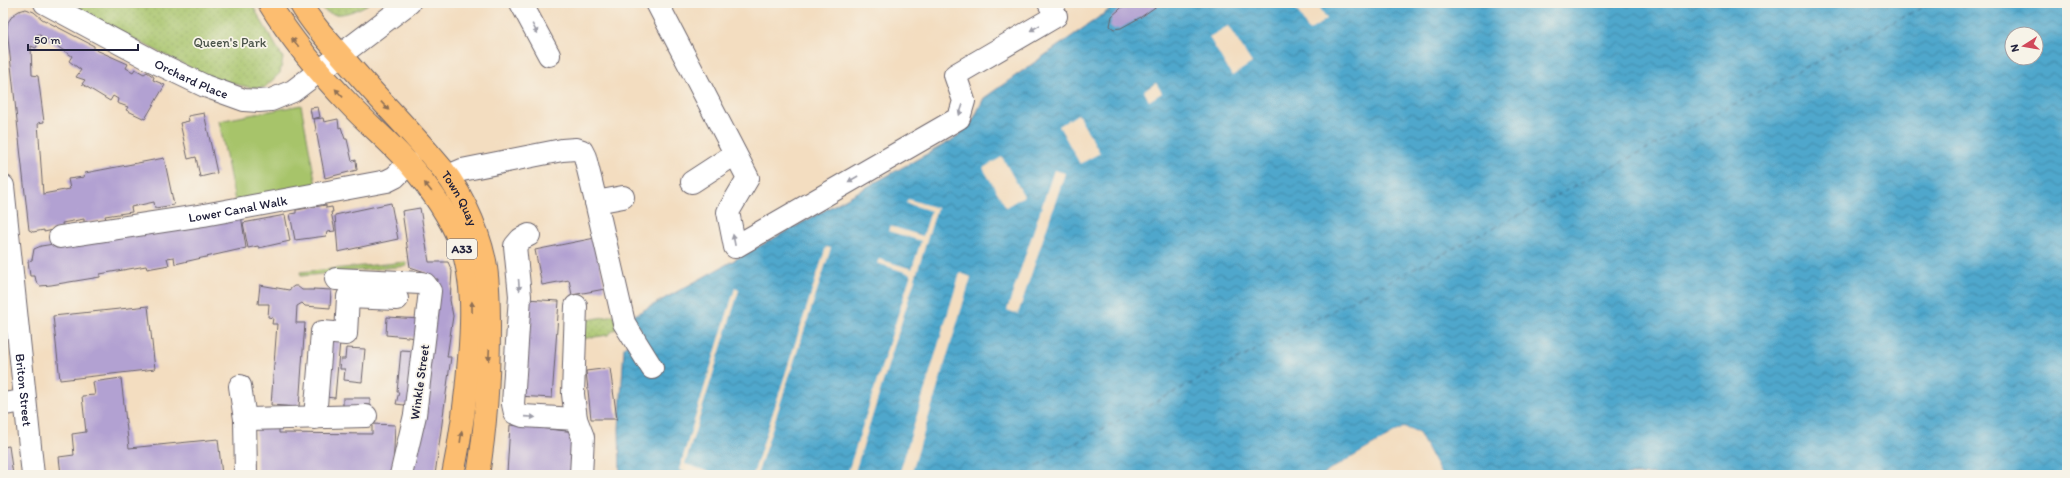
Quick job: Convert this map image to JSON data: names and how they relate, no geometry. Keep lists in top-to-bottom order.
{
  "streets": {
    "main road": ["Town Quay", "A33"],
    "street": [
      "Orchard Place",
      "Lower Canal Walk",
      "Winkle Street",
      "Briton Street"
    ]
  },
  "crossings": [
    ["Orchard Place", "Town Quay"],
    ["Orchard Place", "A33"],
    ["Town Quay", "Lower Canal Walk"],
    ["Town Quay", "A33"]
  ],
  "parks": ["Queen's Park"],
  "scale_bar": "50 m",
  "north": "left"
}
